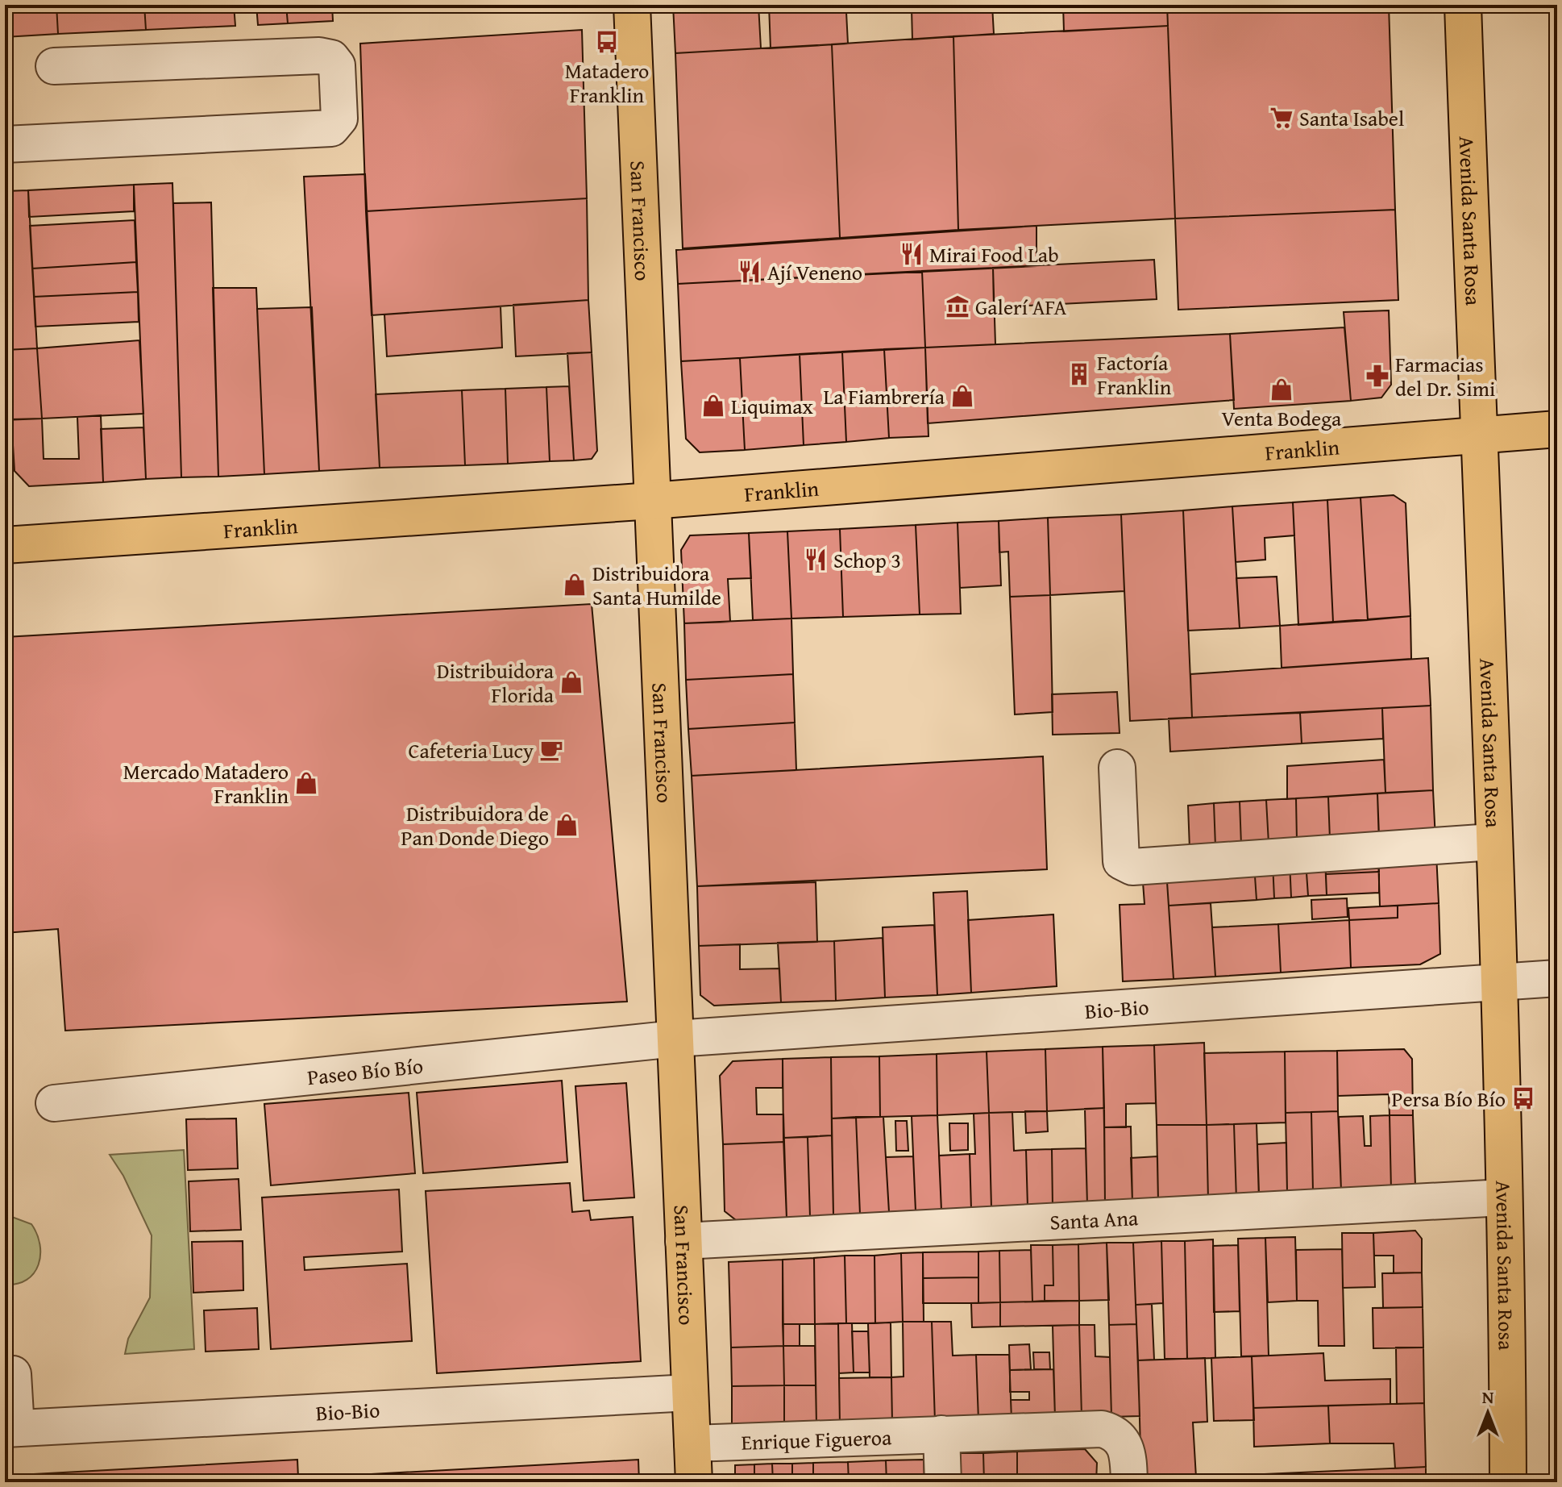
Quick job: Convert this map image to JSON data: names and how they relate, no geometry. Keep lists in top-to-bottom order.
{
  "streets": {
    "main road": ["Avenida Santa Rosa", "San Francisco", "Franklin"],
    "street": [
      "Bio-Bio",
      "Paseo Bío Bío",
      "Santa Ana",
      "Enrique Figueroa"
    ]
  },
  "crossings": [
    ["Avenida Santa Rosa", "Franklin"],
    ["Avenida Santa Rosa", "Bio-Bio"],
    ["Avenida Santa Rosa", "Santa Ana"],
    ["San Francisco", "Franklin"],
    ["San Francisco", "Bio-Bio"],
    ["San Francisco", "Paseo Bío Bío"],
    ["San Francisco", "Santa Ana"],
    ["San Francisco", "Enrique Figueroa"],
    ["Bio-Bio", "Paseo Bío Bío"]
  ],
  "places": {
    "bus stop": ["Matadero Franklin", "Persa Bío Bío"],
    "supermarket": ["Santa Isabel"],
    "restaurant": ["Mirai Food Lab", "Ají Veneno", "Schop 3"],
    "museum": ["Galerí AFA"],
    "building": ["Factoría Franklin"],
    "pharmacy": ["Farmacias del Dr. Simi"],
    "shop": [
      "Venta Bodega",
      "La Fiambrería",
      "Liquimax",
      "Distribuidora Santa Humilde",
      "Distribuidora Florida",
      "Mercado Matadero Franklin",
      "Distribuidora de Pan Donde Diego"
    ],
    "cafe": ["Cafeteria Lucy"]
  },
  "north": "top"
}
